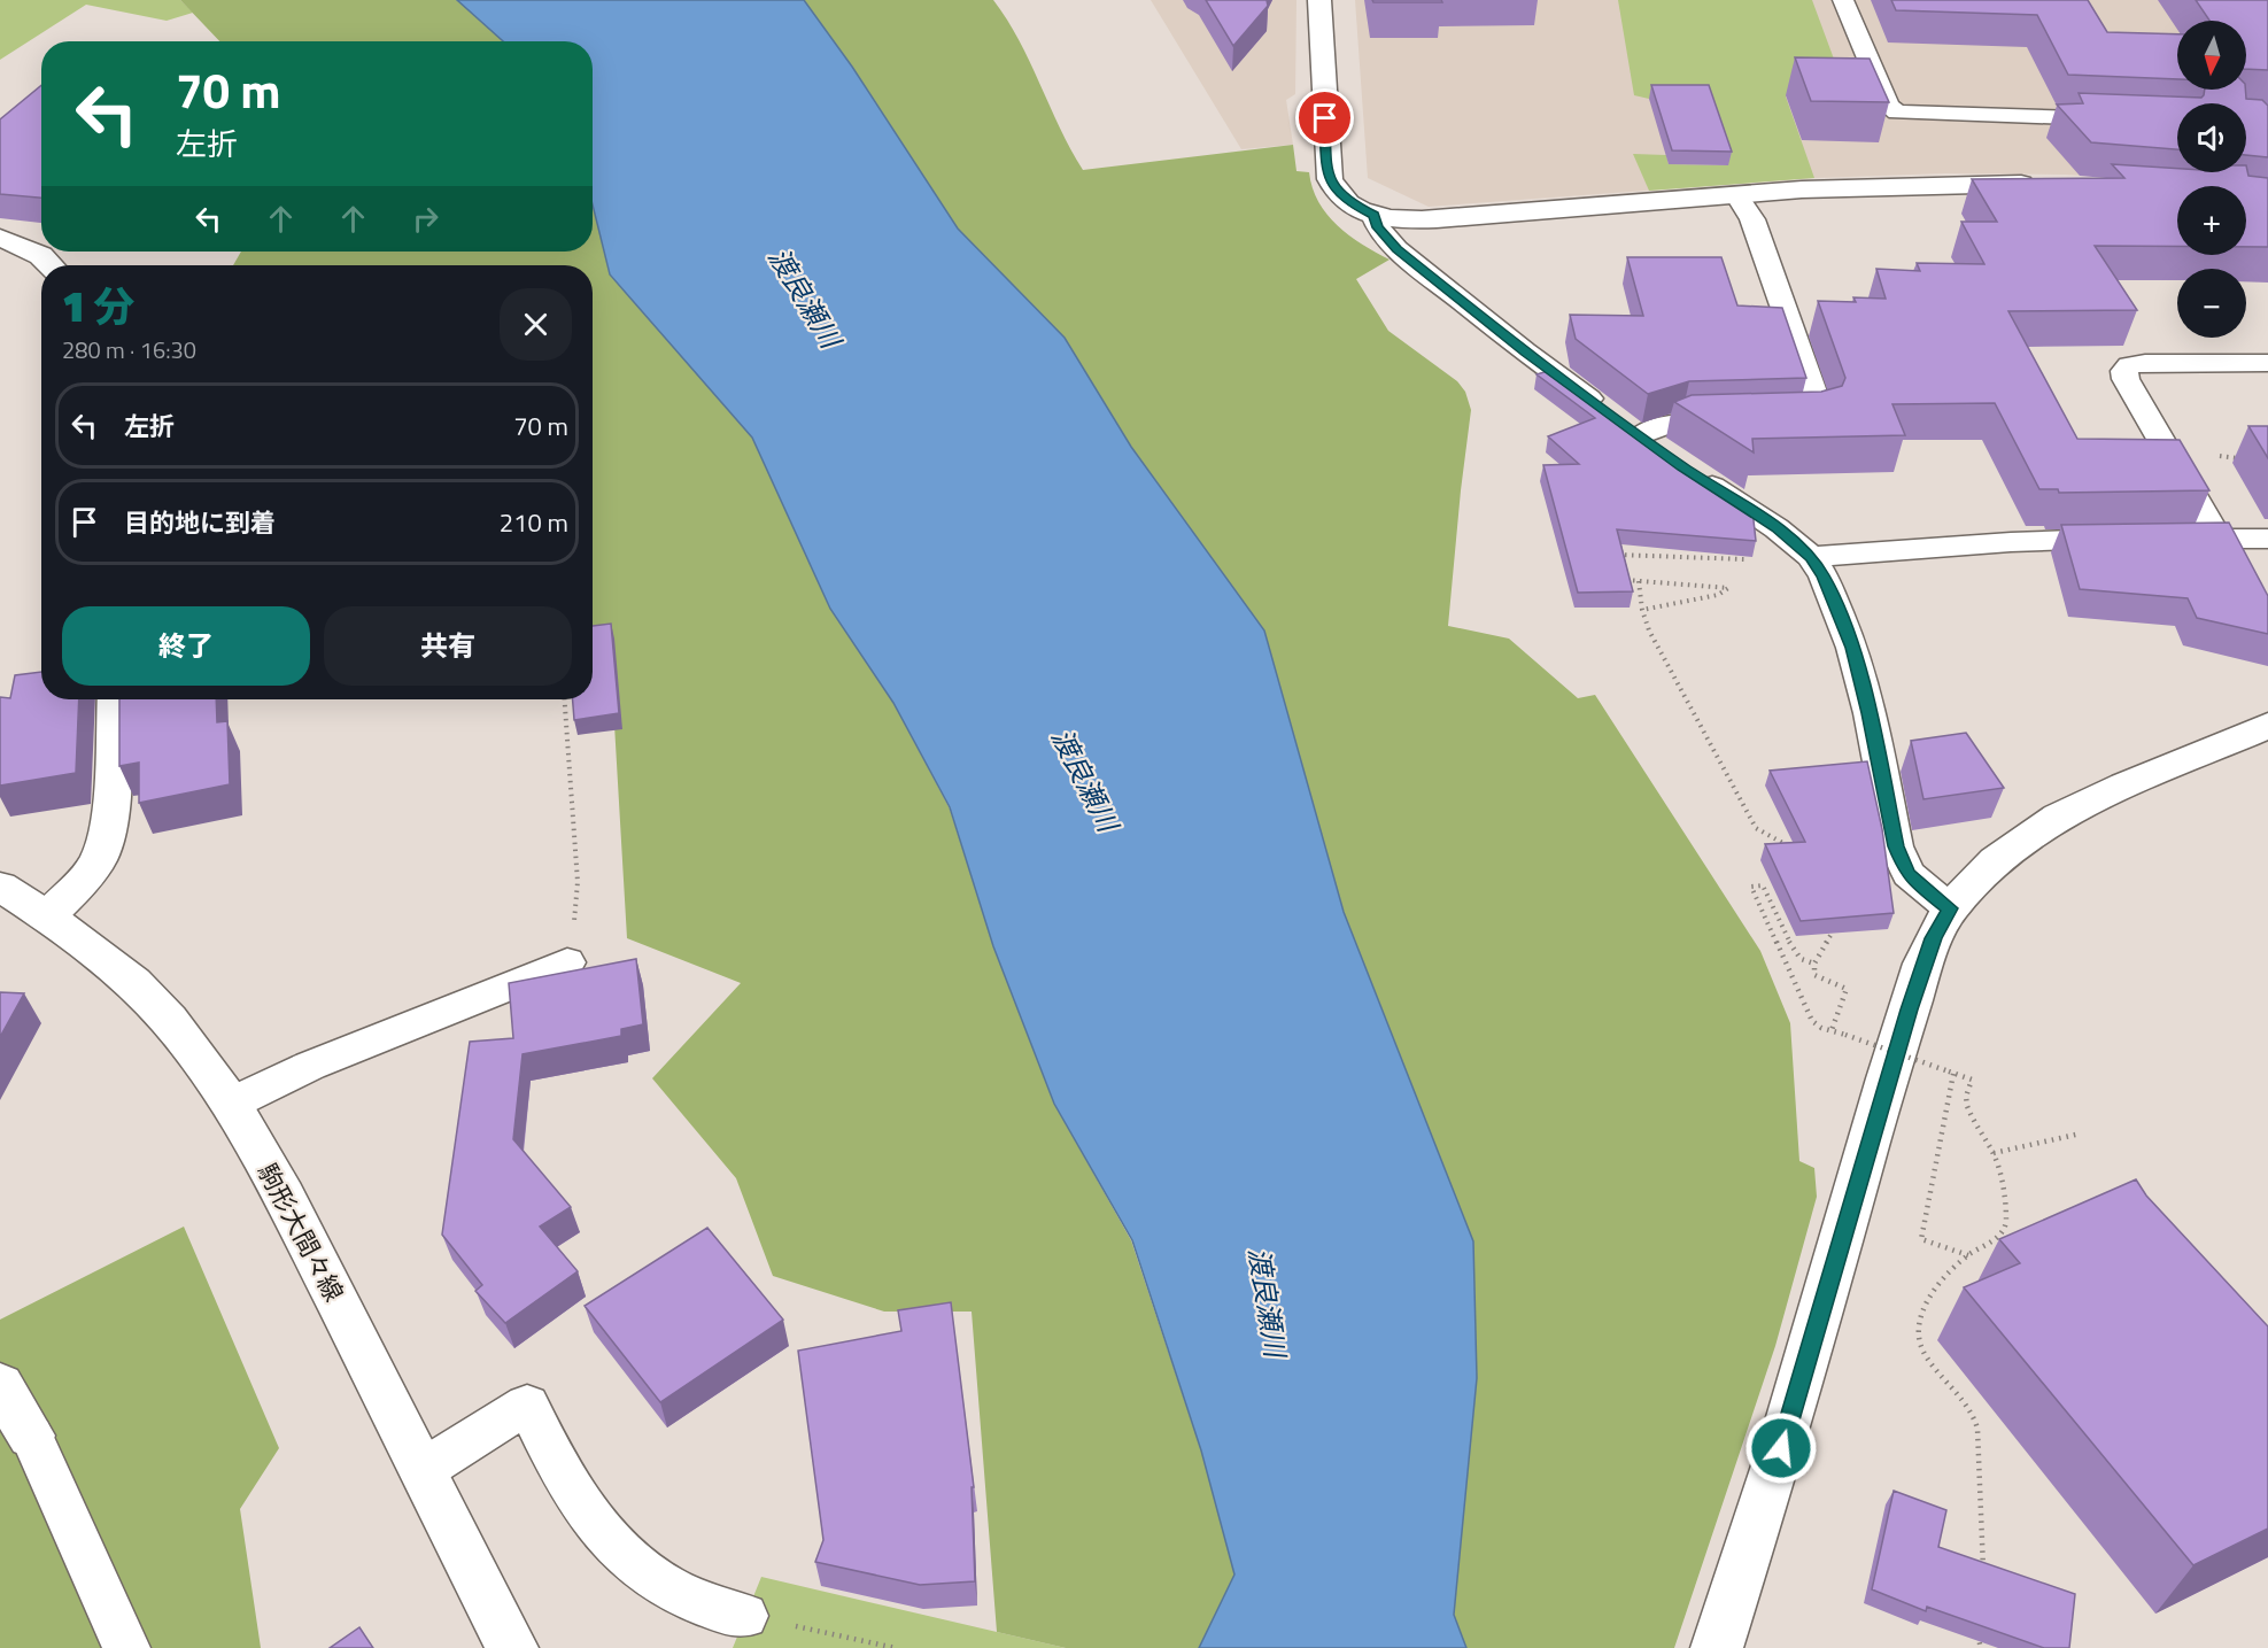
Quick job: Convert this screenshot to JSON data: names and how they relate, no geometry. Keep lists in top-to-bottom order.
{
  "streets": {
    "street": ["駒形大間々線"]
  },
  "water": ["渡良瀬川"],
  "north": "bottom",
  "page": {
    "map_buttons": ["+", "−"],
    "turn": ["70 m", "左折"],
    "heading": ["1 分", "280 m · 16:30"],
    "list": [
      {
        "name": "左折",
        "value": "70 m"
      },
      {
        "name": "目的地に到着",
        "value": "210 m"
      }
    ],
    "buttons": ["終了", "共有"]
  }
}
